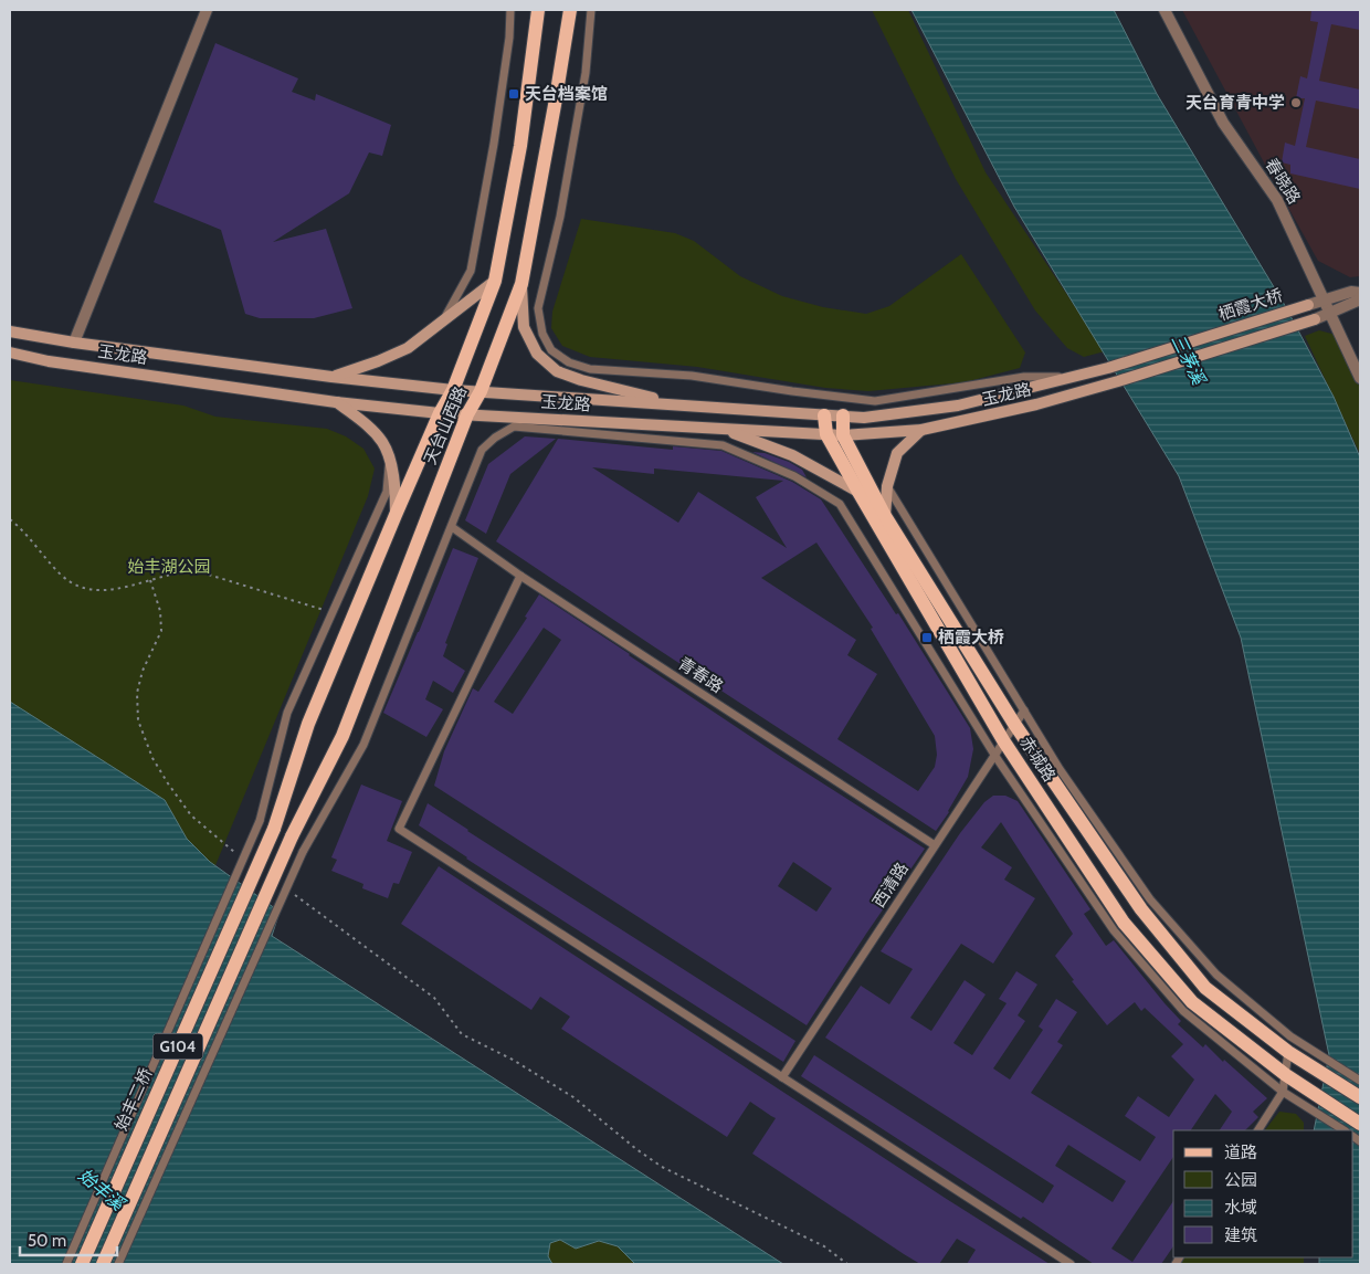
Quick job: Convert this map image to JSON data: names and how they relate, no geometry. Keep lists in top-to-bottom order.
{
  "streets": {
    "main road": [
      "栖霞大桥",
      "玉龙路",
      "天台山西路",
      "赤城路",
      "G104",
      "始丰二桥"
    ],
    "street": ["春晓路"],
    "lane": ["青春路", "西清路"]
  },
  "crossings": [
    ["栖霞大桥", "玉龙路"],
    ["玉龙路", "天台山西路"],
    ["玉龙路", "赤城路"],
    ["天台山西路", "始丰二桥"],
    ["青春路", "西清路"],
    ["赤城路", "西清路"]
  ],
  "water": ["三茅溪", "始丰溪"],
  "parks": ["始丰湖公园"],
  "places": {
    "transit": ["天台档案馆", "栖霞大桥"],
    "other": ["天台育青中学"]
  },
  "legend": [
    "道路",
    "公园",
    "水域",
    "建筑"
  ],
  "scale_bar": "50 m"
}
